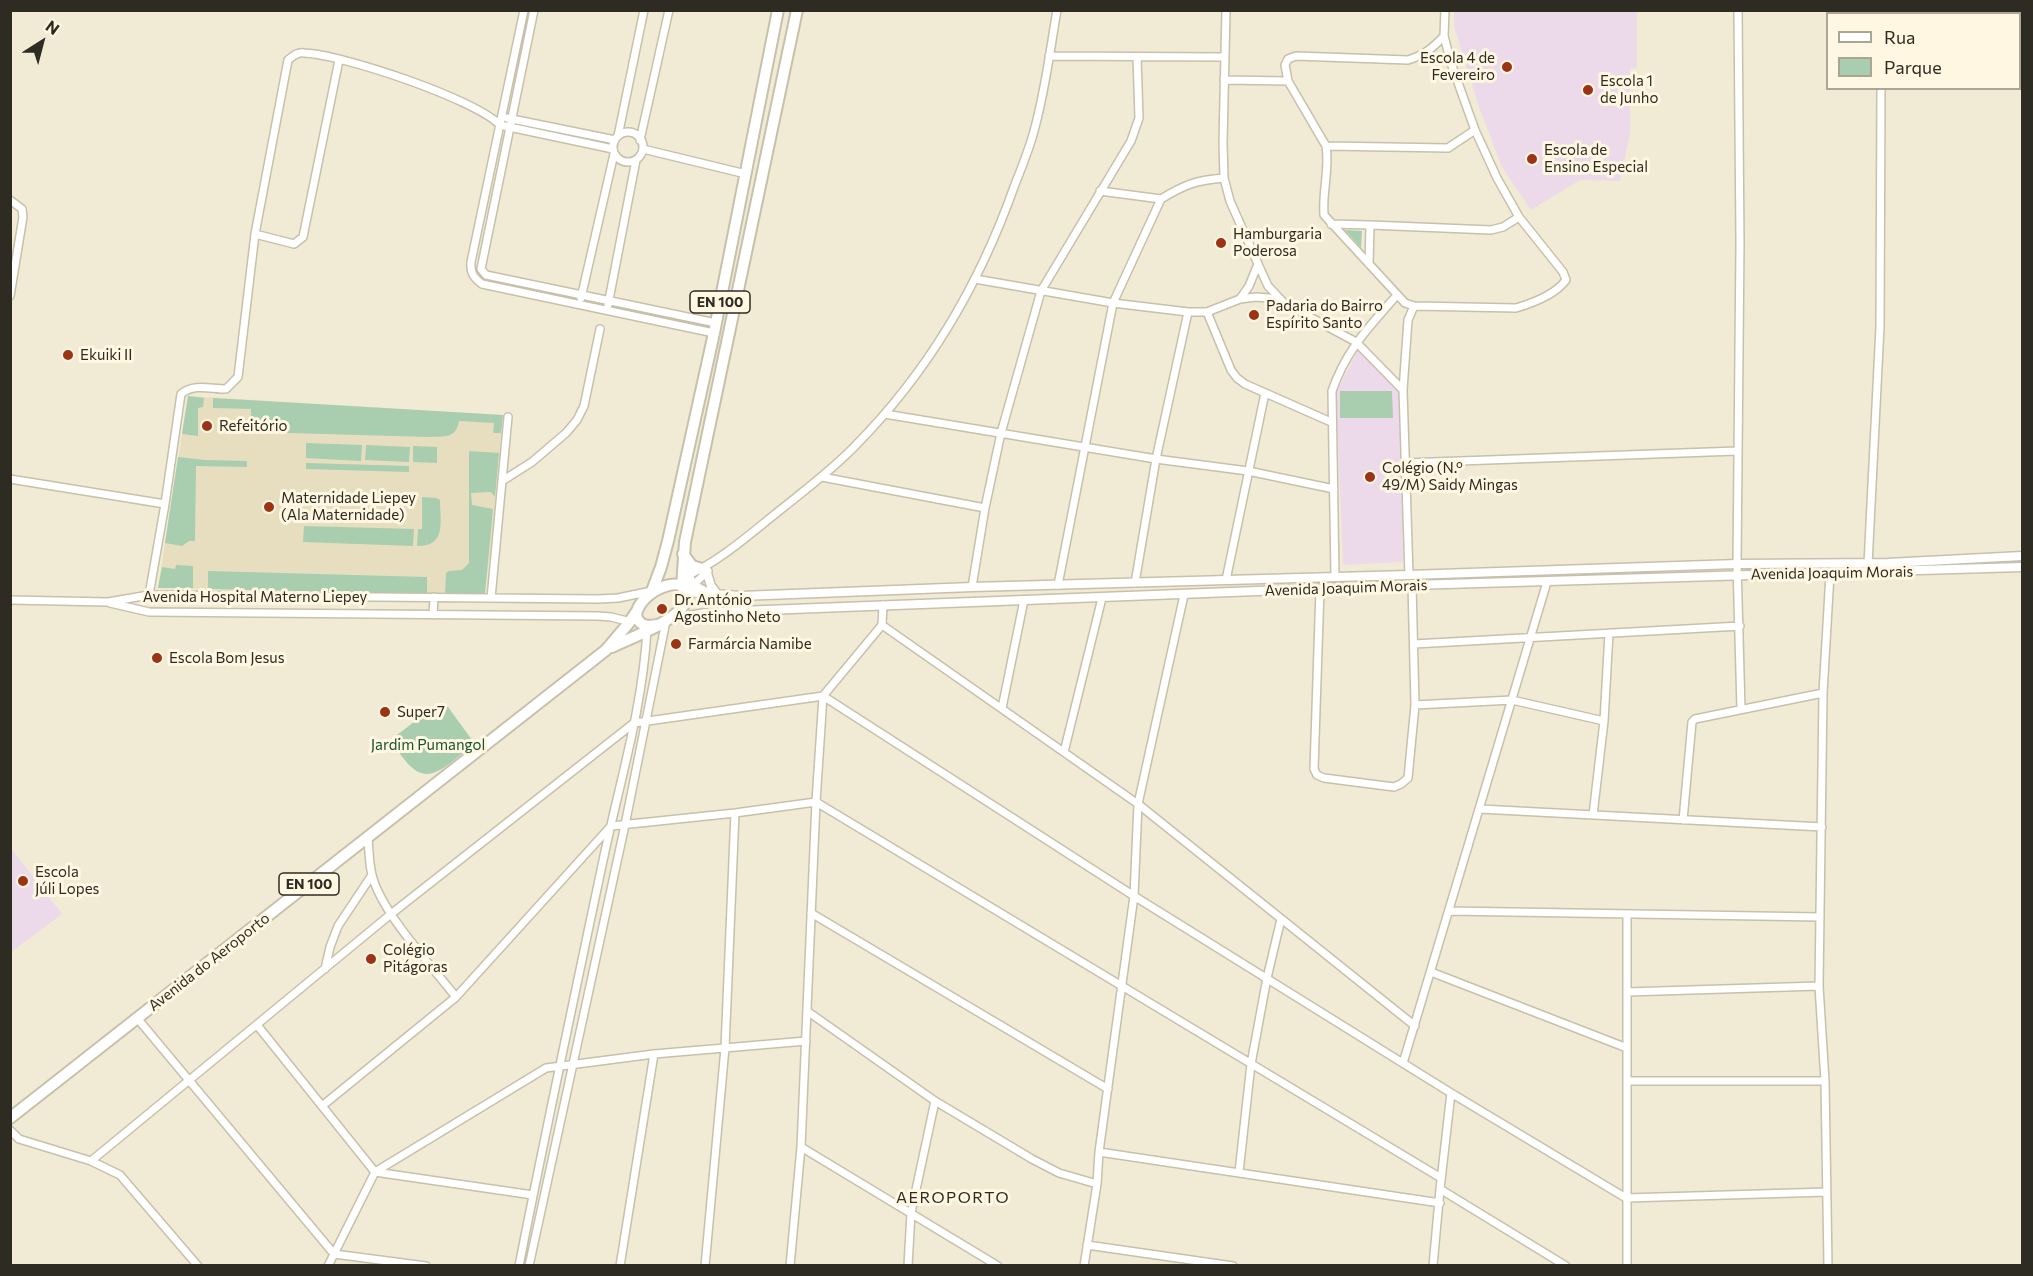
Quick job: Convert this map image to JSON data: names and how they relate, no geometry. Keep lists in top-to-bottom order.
{
  "streets": {
    "main road": ["EN 100", "Avenida do Aeroporto"],
    "street": ["Avenida Joaquim Morais", "Avenida Hospital Materno Liepey"]
  },
  "crossings": [
    ["EN 100", "Avenida Joaquim Morais"],
    ["EN 100", "Avenida Hospital Materno Liepey"],
    ["EN 100", "Avenida do Aeroporto"],
    ["Avenida Joaquim Morais", "Avenida Hospital Materno Liepey"]
  ],
  "districts": ["AEROPORTO"],
  "parks": ["Jardim Pumangol"],
  "places": [
    "Escola 4 de Fevereiro",
    "Escola 1 de Junho",
    "Escola de Ensino Especial",
    "Hamburgaria Poderosa",
    "Padaria do Bairro Espírito Santo",
    "Ekuiki II",
    "Refeitório",
    "Colégio (N.º 49/M) Saidy Mingas",
    "Maternidade Liepey (Ala Maternidade)",
    "Dr. António Agostinho Neto",
    "Farmárcia Namibe",
    "Escola Bom Jesus",
    "Super7",
    "Escola Júli Lopes",
    "Colégio Pitágoras"
  ],
  "legend": ["Rua", "Parque"],
  "north": "top right"
}
